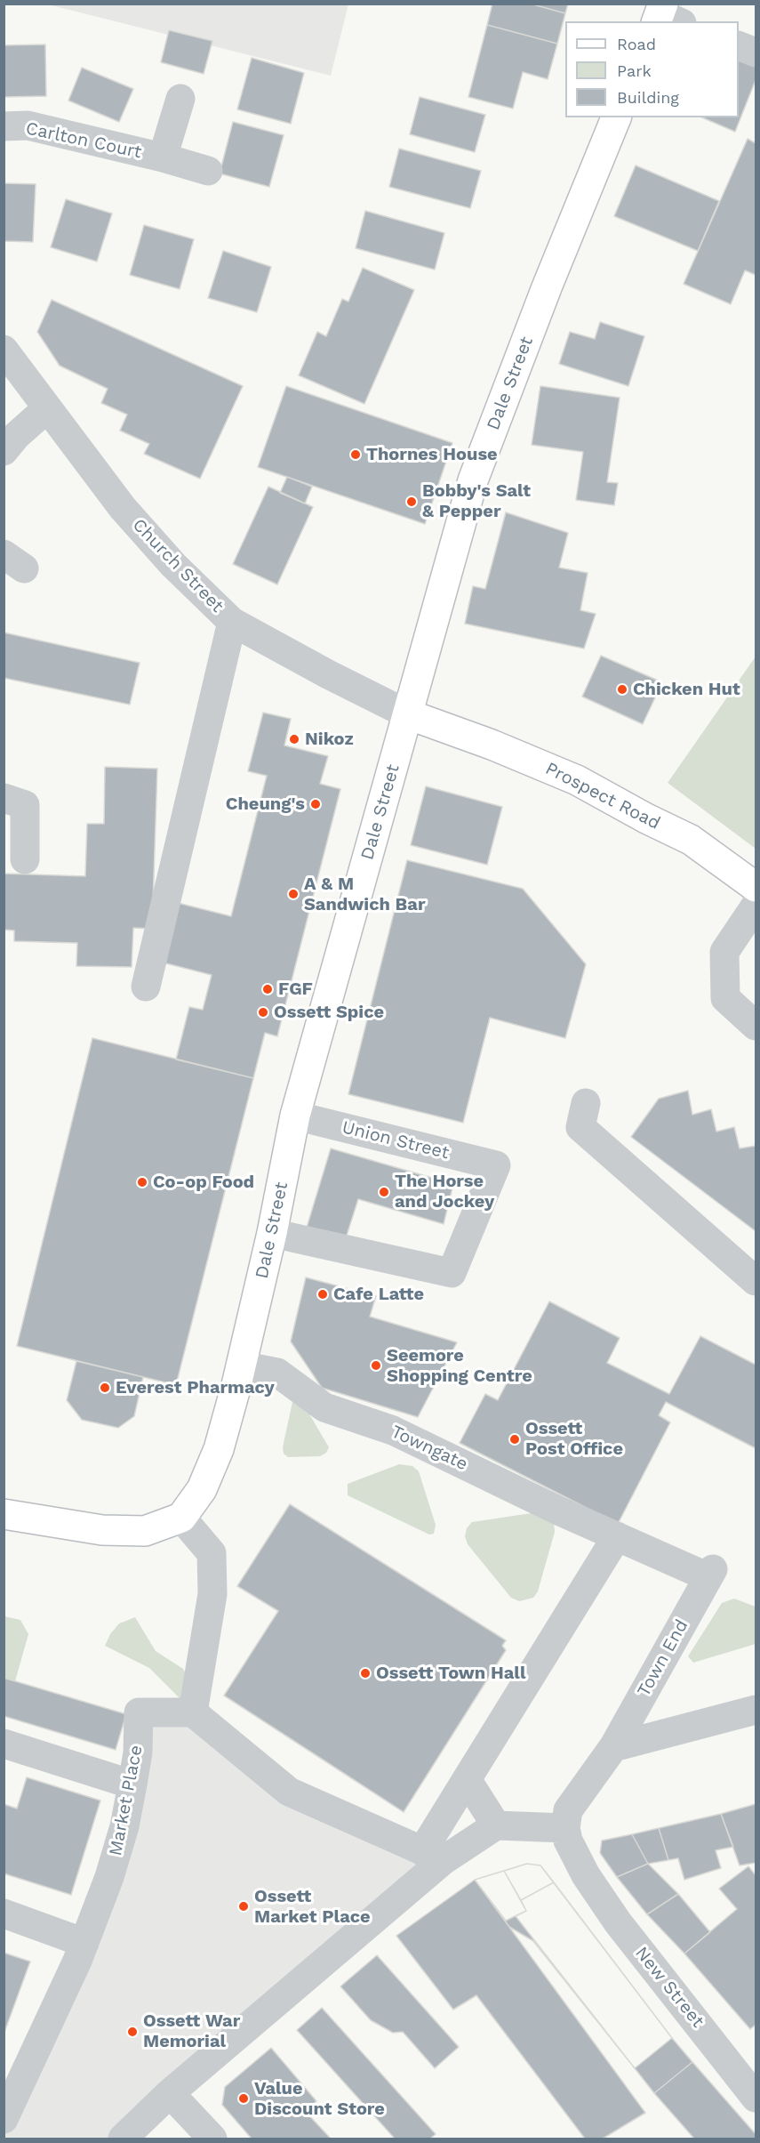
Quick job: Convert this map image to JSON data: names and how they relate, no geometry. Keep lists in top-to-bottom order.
{
  "streets": {
    "main road": ["Dale Street", "Prospect Road"],
    "street": [
      "Carlton Court",
      "Church Street",
      "Union Street",
      "Towngate",
      "Town End",
      "Market Place",
      "New Street"
    ]
  },
  "crossings": [
    ["Dale Street", "Church Street"],
    ["Dale Street", "Prospect Road"],
    ["Dale Street", "Union Street"],
    ["Dale Street", "Towngate"],
    ["Church Street", "Prospect Road"],
    ["Towngate", "Town End"],
    ["Town End", "New Street"]
  ],
  "places": [
    "Thornes House",
    "Bobby's Salt & Pepper",
    "Chicken Hut",
    "Nikoz",
    "Cheung's",
    "A & M Sandwich Bar",
    "FGF",
    "Ossett Spice",
    "Co-op Food",
    "The Horse and Jockey",
    "Cafe Latte",
    "Seemore Shopping Centre",
    "Everest Pharmacy",
    "Ossett Post Office",
    "Ossett Town Hall",
    "Ossett Market Place",
    "Ossett War Memorial",
    "Value Discount Store"
  ],
  "legend": ["Road", "Park", "Building"]
}
